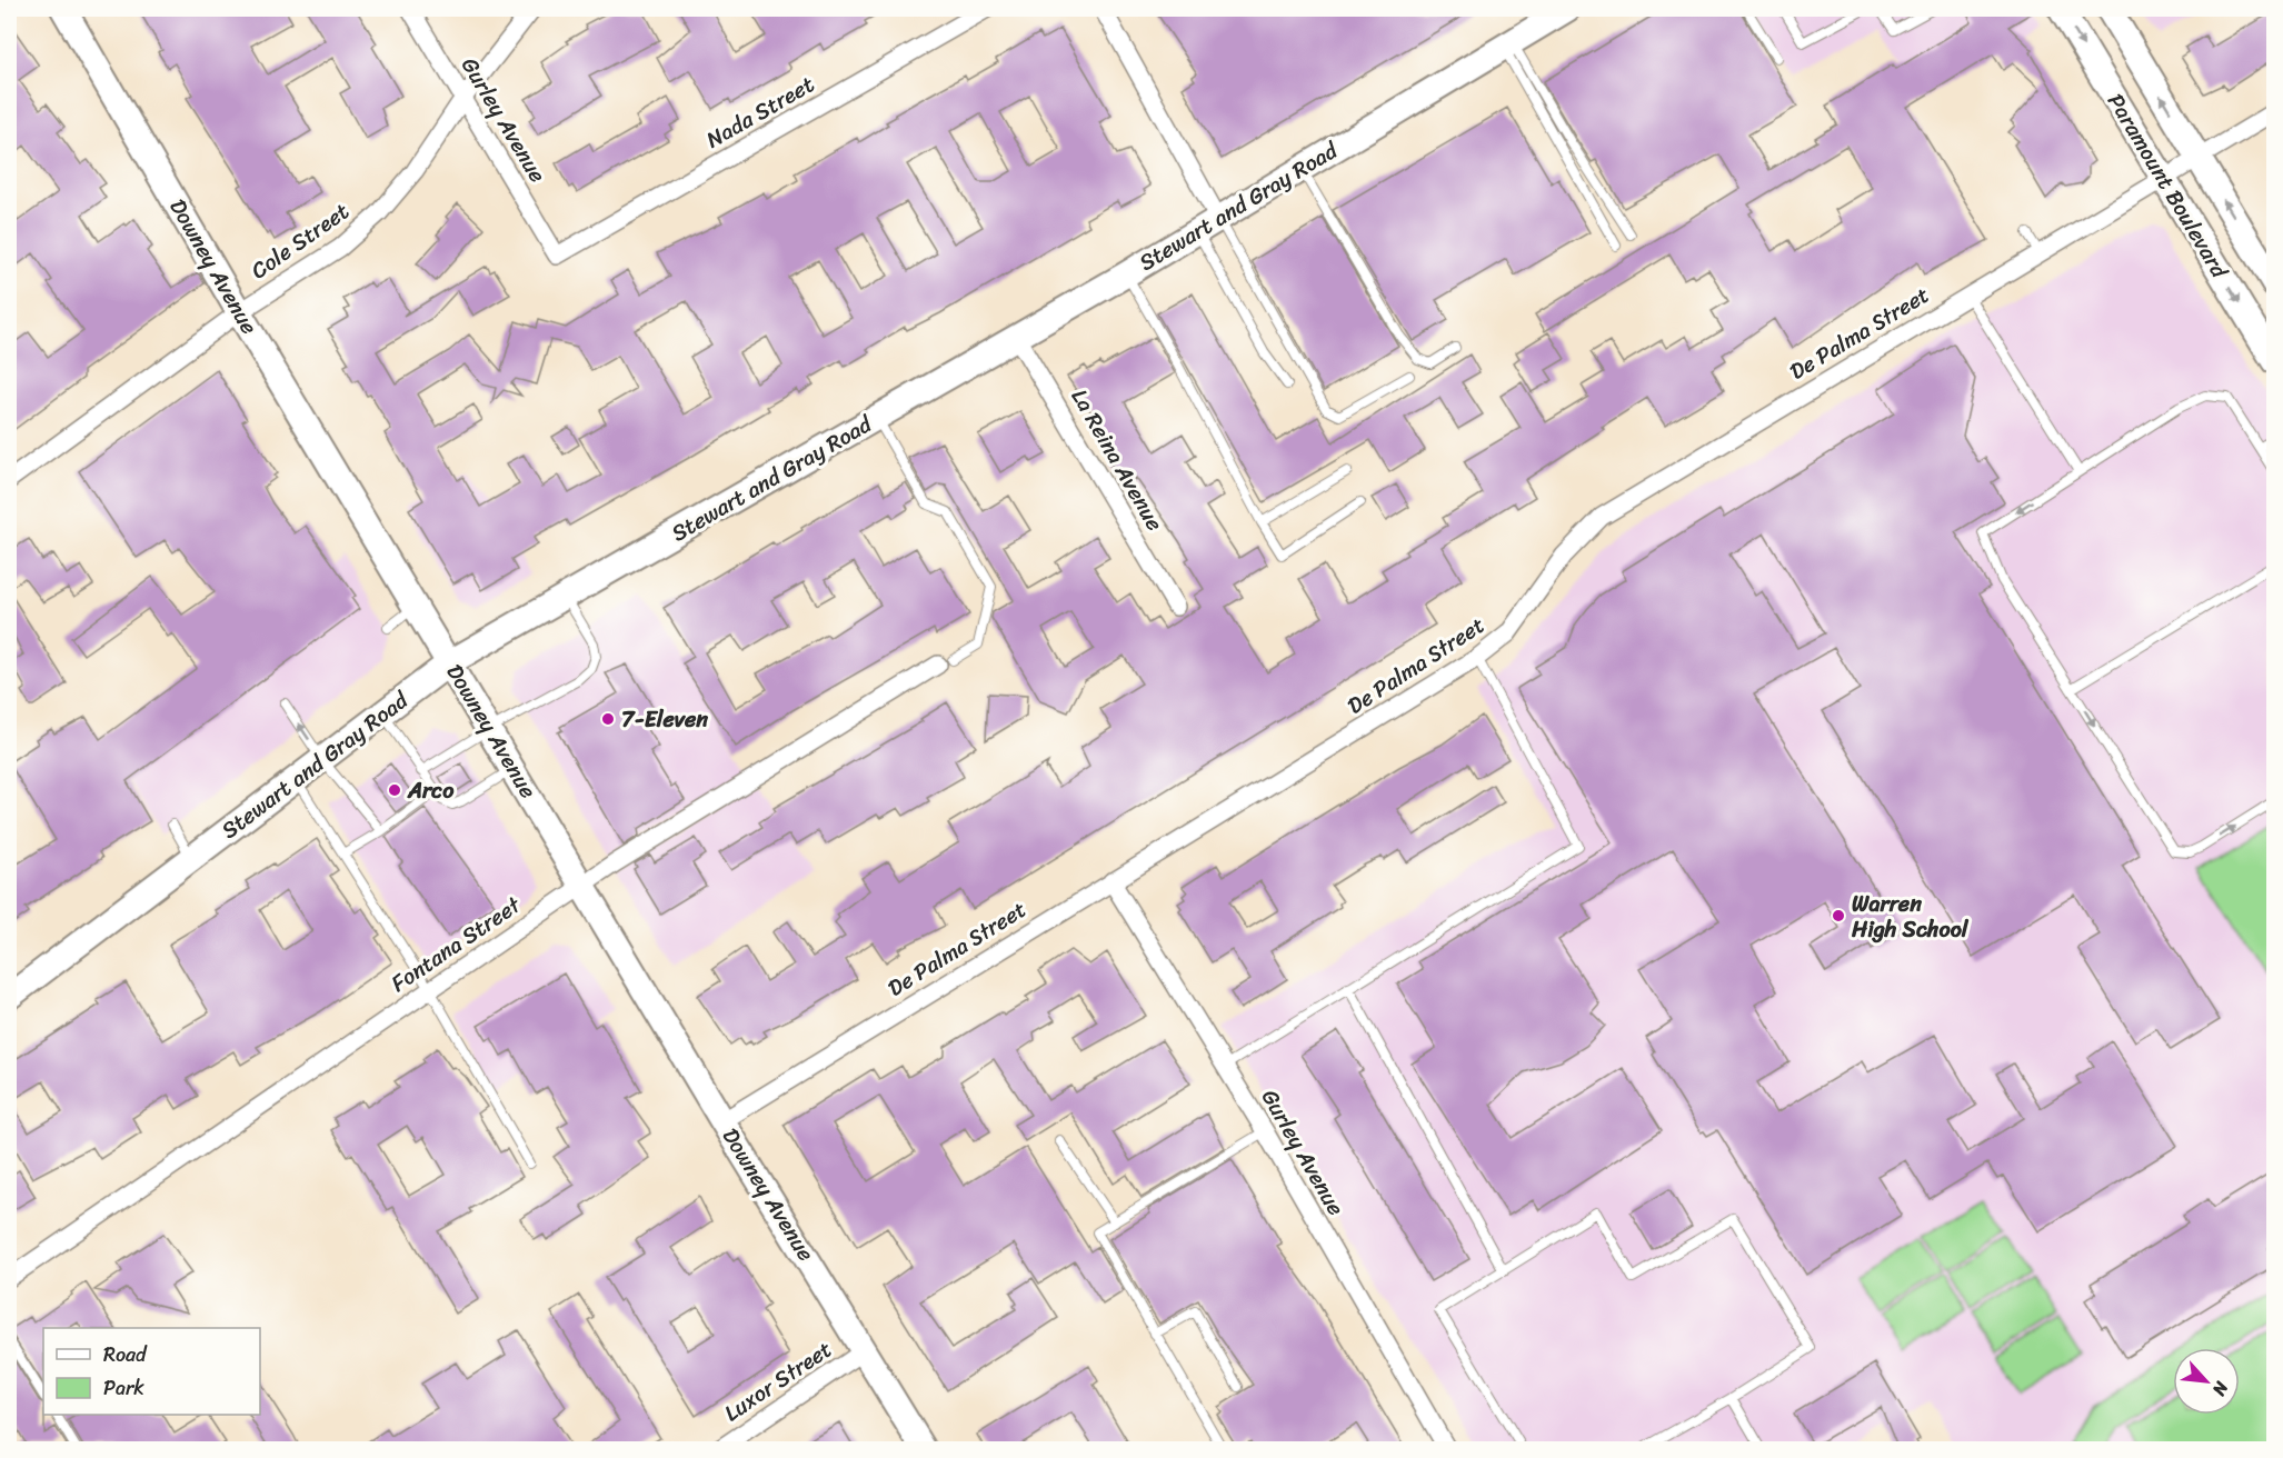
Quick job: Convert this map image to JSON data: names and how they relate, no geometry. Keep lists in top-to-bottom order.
{
  "streets": {
    "main road": ["Paramount Boulevard", "Stewart and Gray Road", "Downey Avenue"],
    "street": [
      "Nada Street",
      "Gurley Avenue",
      "Cole Street",
      "De Palma Street",
      "La Reina Avenue",
      "Fontana Street",
      "Luxor Street"
    ]
  },
  "crossings": [
    ["Nada Street", "Gurley Avenue"],
    ["Gurley Avenue", "Cole Street"],
    ["Gurley Avenue", "De Palma Street"],
    ["Paramount Boulevard", "De Palma Street"],
    ["Stewart and Gray Road", "Downey Avenue"],
    ["Stewart and Gray Road", "La Reina Avenue"],
    ["Cole Street", "Downey Avenue"],
    ["Downey Avenue", "De Palma Street"],
    ["Downey Avenue", "Fontana Street"],
    ["Downey Avenue", "Luxor Street"]
  ],
  "places": ["7-Eleven", "Arco", "Warren High School"],
  "legend": ["Road", "Park"],
  "north": "bottom right"
}
